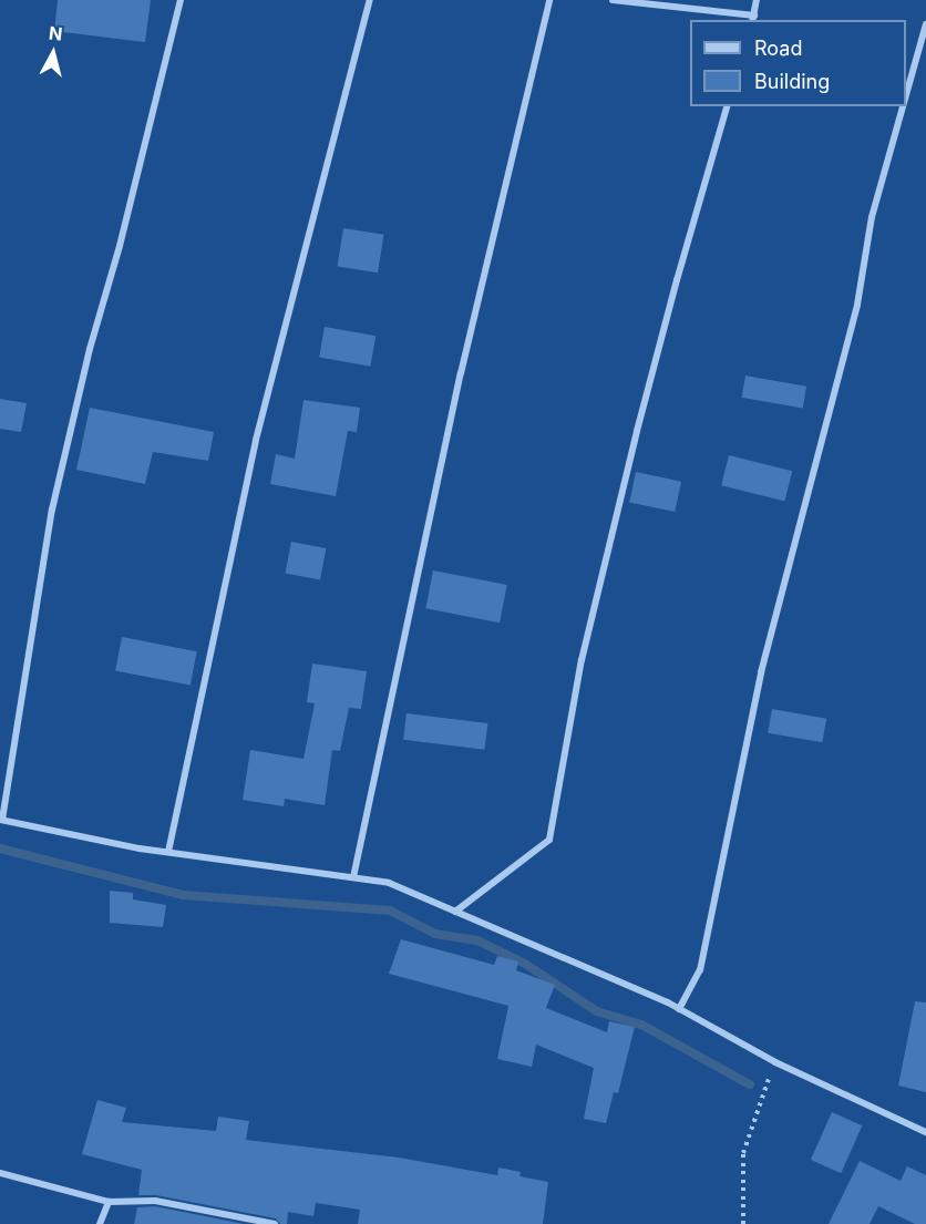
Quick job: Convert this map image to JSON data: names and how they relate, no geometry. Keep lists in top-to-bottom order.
{
  "legend": ["Road", "Building"],
  "north": "top"
}
